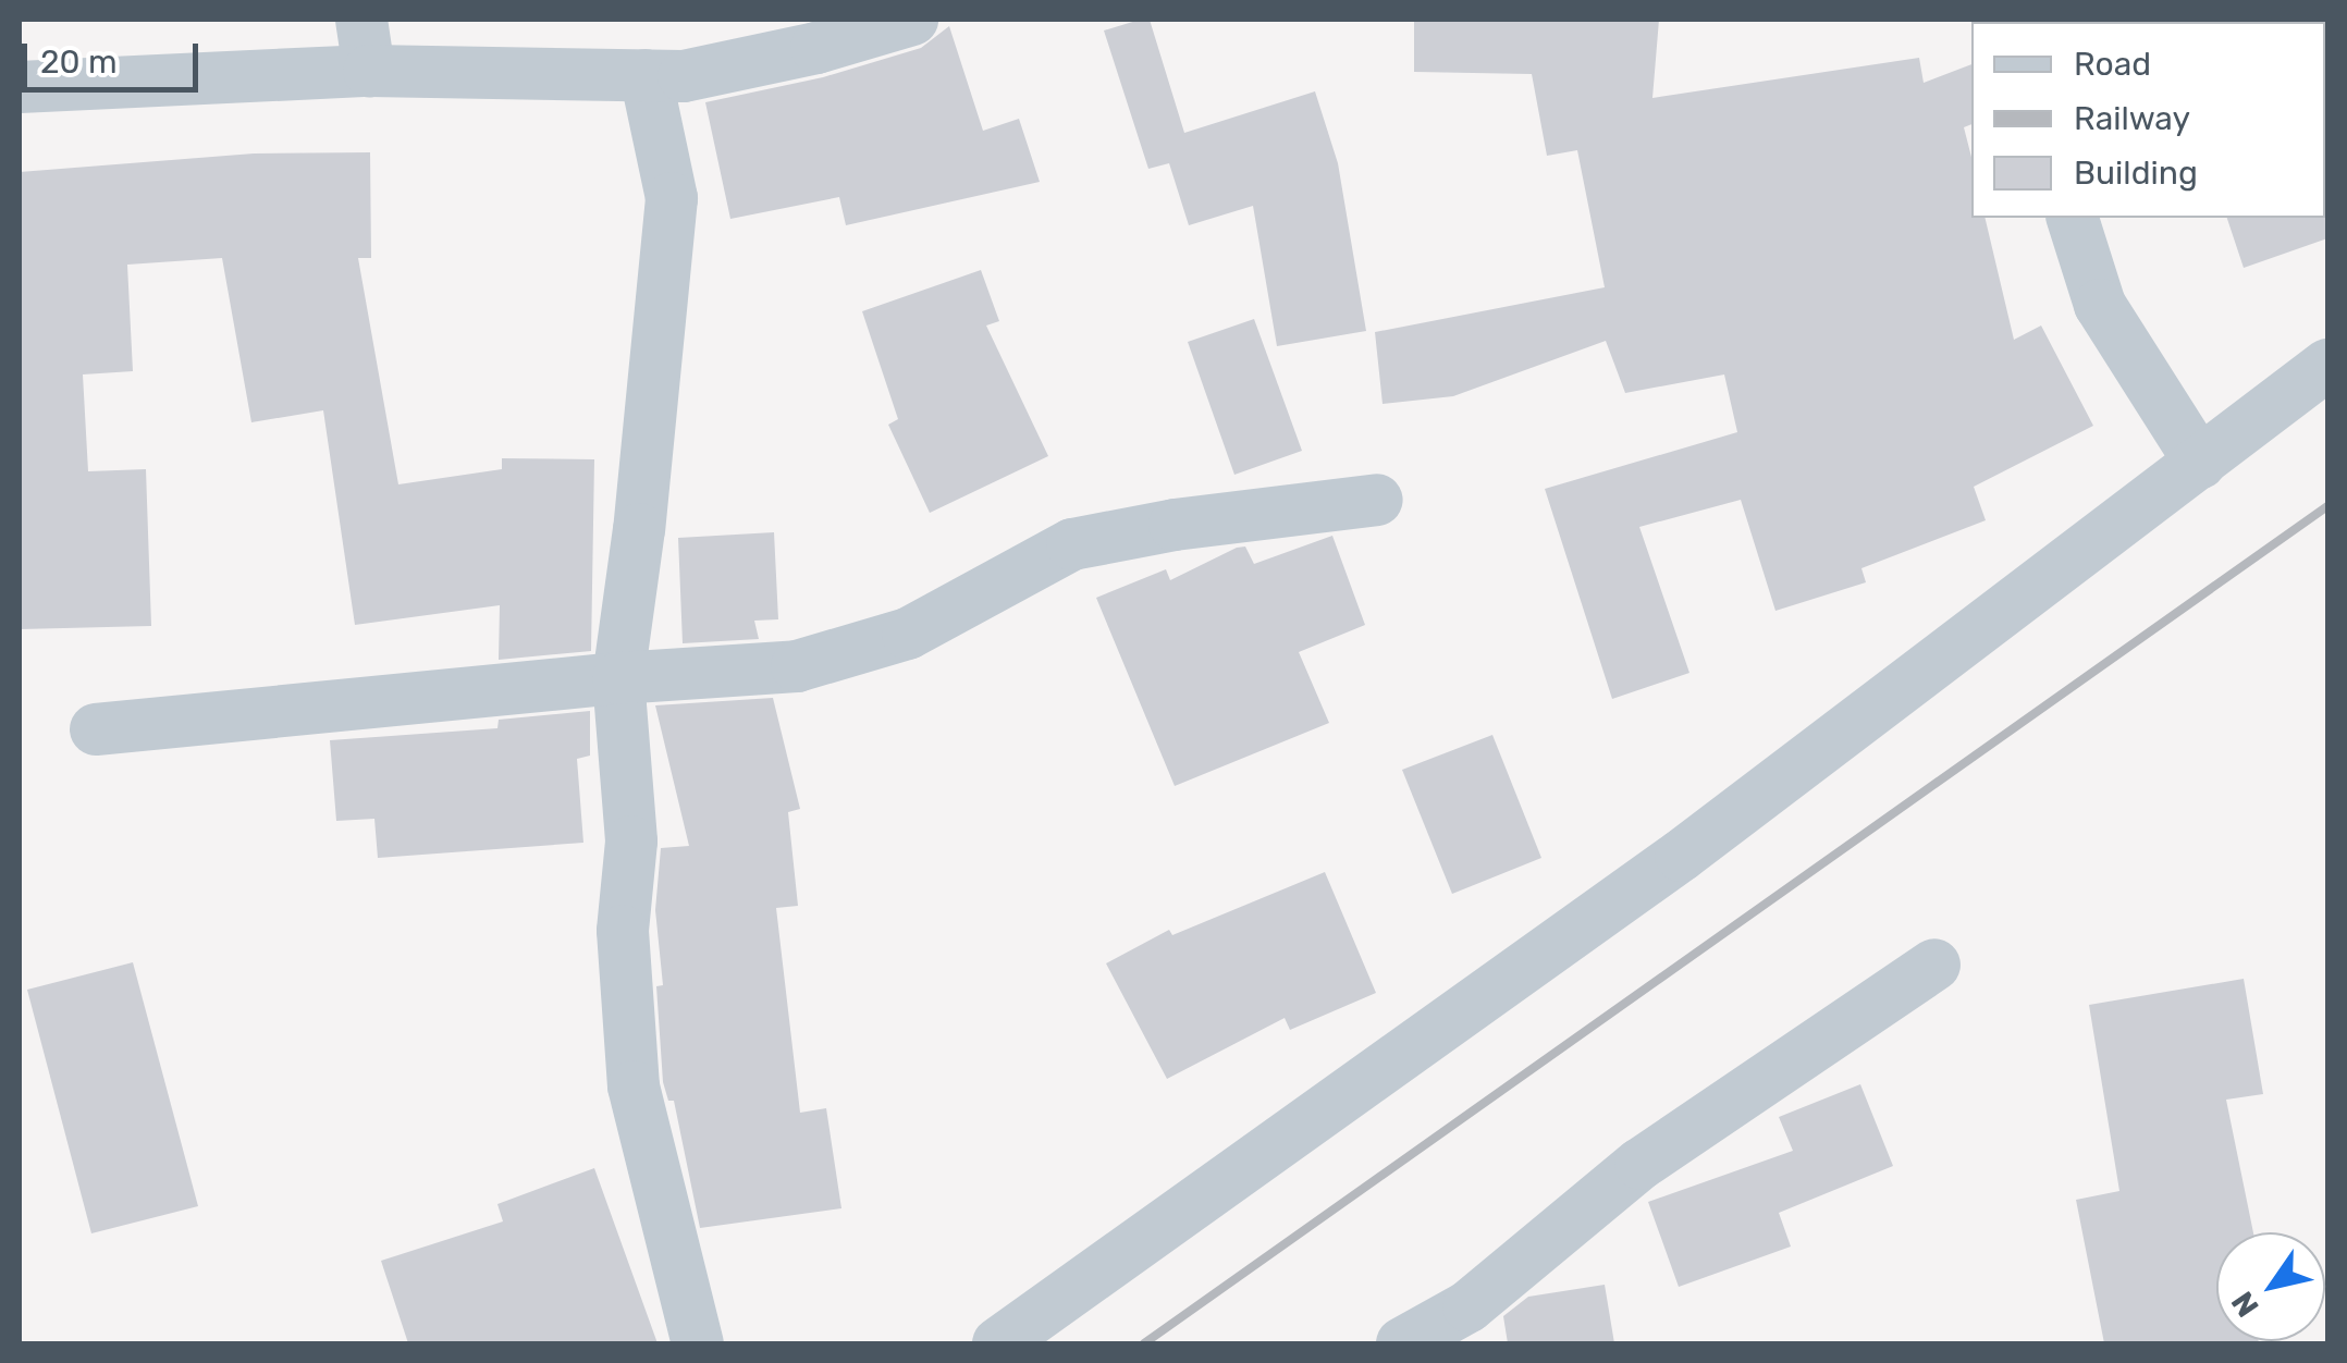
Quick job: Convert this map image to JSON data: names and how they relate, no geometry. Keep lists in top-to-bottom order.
{
  "legend": ["Road", "Railway", "Building"],
  "scale_bar": "20 m",
  "north": "bottom left"
}
